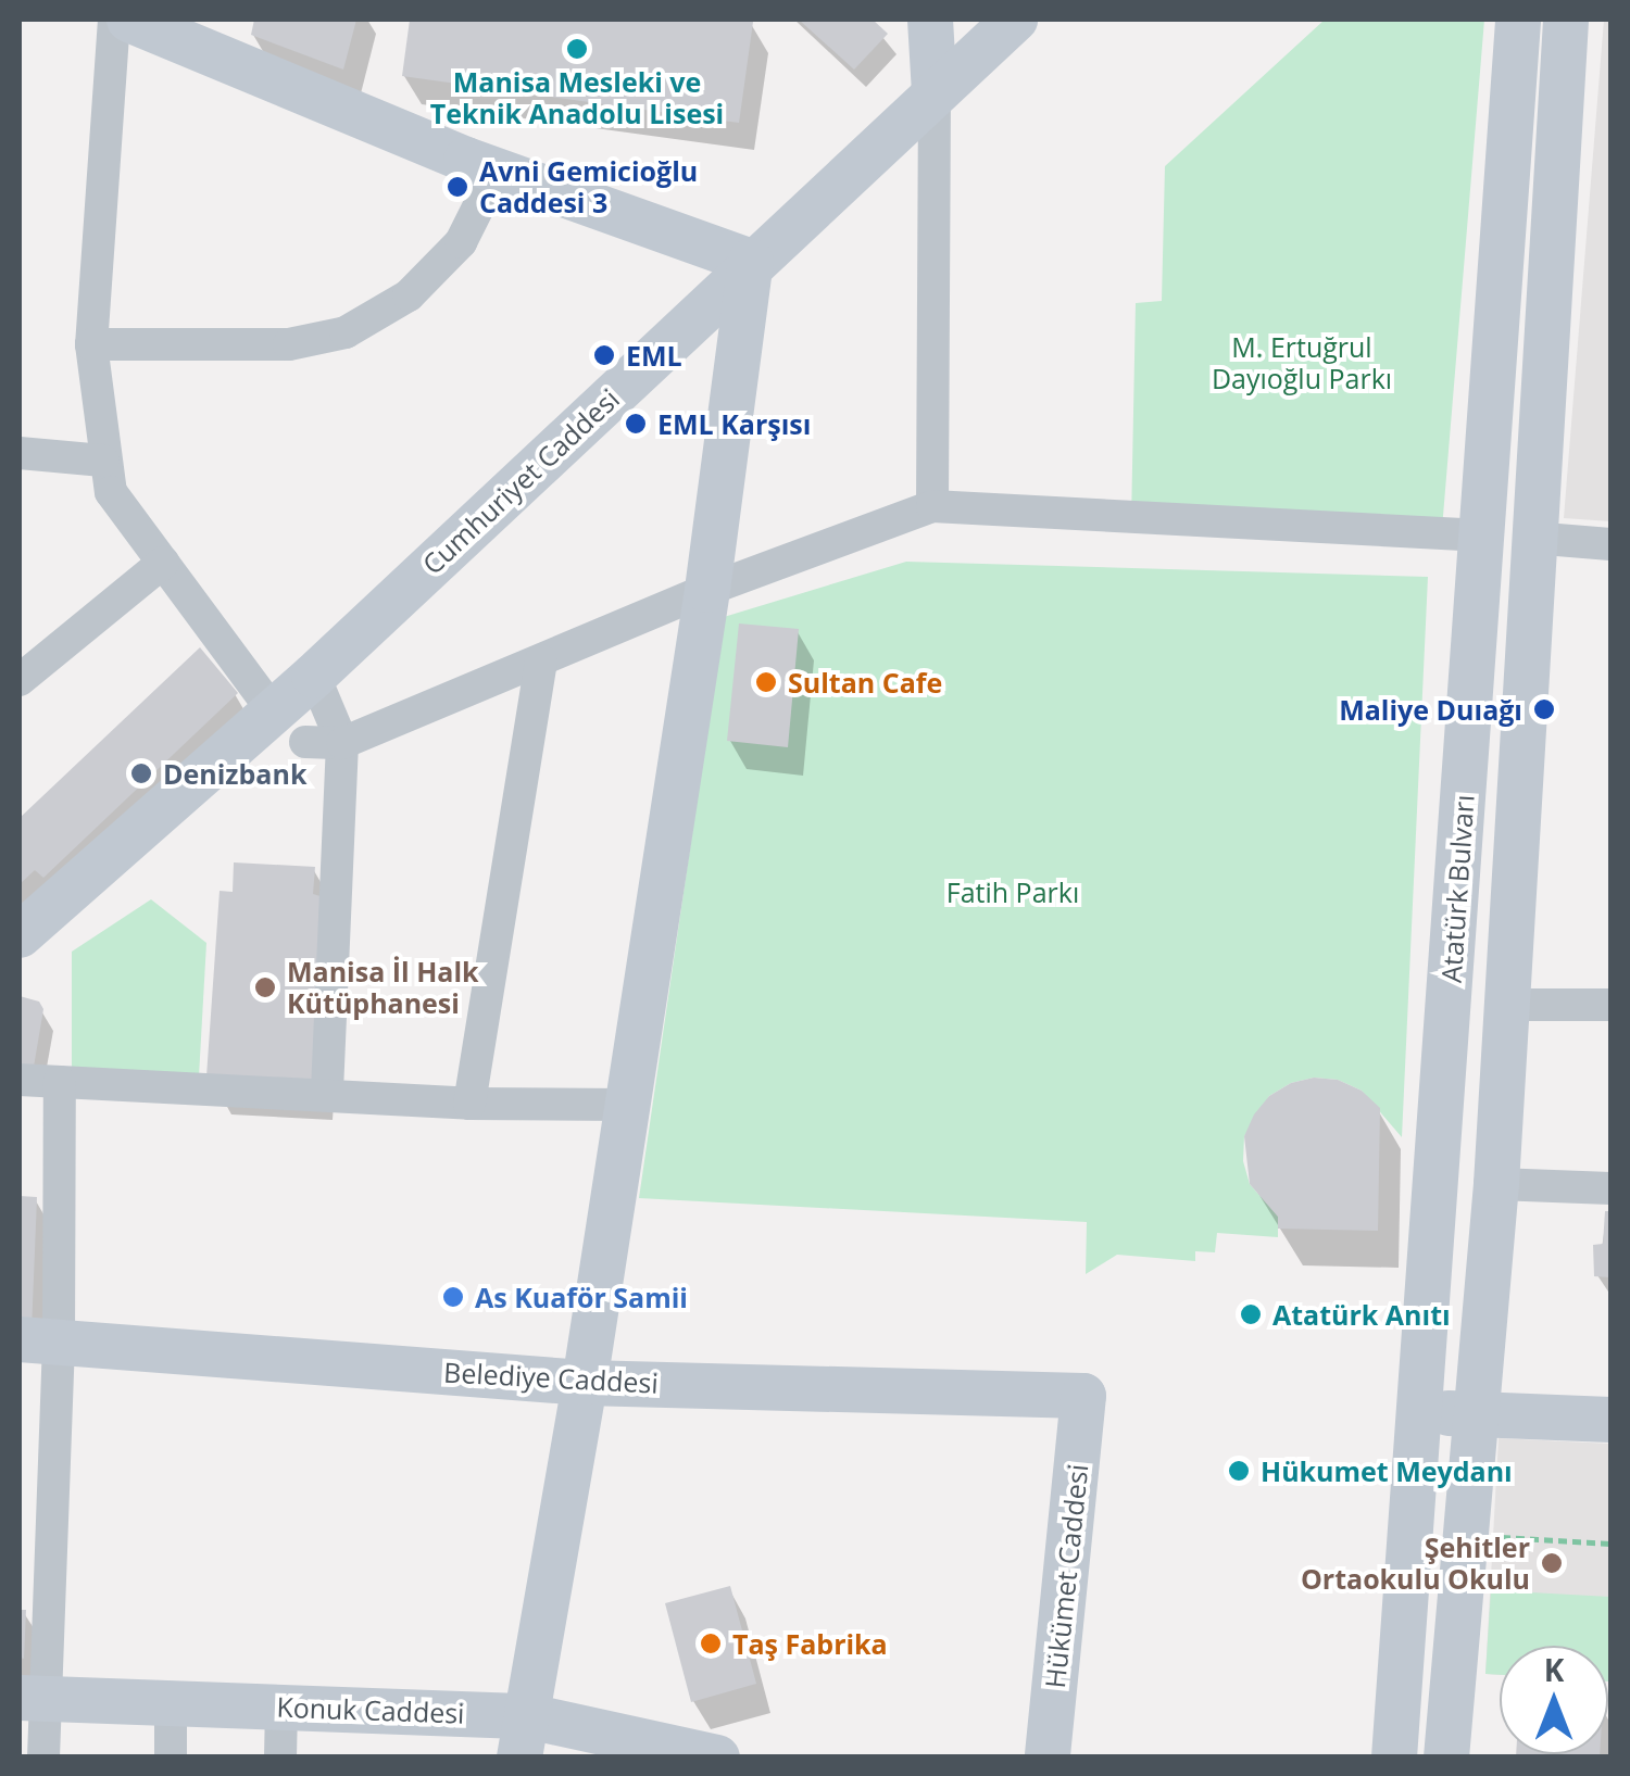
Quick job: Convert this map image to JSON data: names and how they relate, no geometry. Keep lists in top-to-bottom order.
{
  "streets": {
    "main road": [
      "Cumhuriyet Caddesi",
      "Atatürk Bulvarı",
      "Belediye Caddesi",
      "Hükümet Caddesi",
      "Konuk Caddesi"
    ]
  },
  "crossings": [
    ["Belediye Caddesi", "Hükümet Caddesi"]
  ],
  "parks": ["M. Ertuğrul Dayıoğlu Parkı", "Fatih Parkı"],
  "places": [
    "Manisa Mesleki ve Teknik Anadolu Lisesi",
    "Avni Gemicioğlu Caddesi 3",
    "EML",
    "EML Karşısı",
    "Sultan Cafe",
    "Maliye Duıağı",
    "Denizbank",
    "Manisa İl Halk Kütüphanesi",
    "As Kuaför Samii",
    "Atatürk Anıtı",
    "Hükumet Meydanı",
    "Şehitler Ortaokulu Okulu",
    "Taş Fabrika"
  ],
  "north": "top"
}
